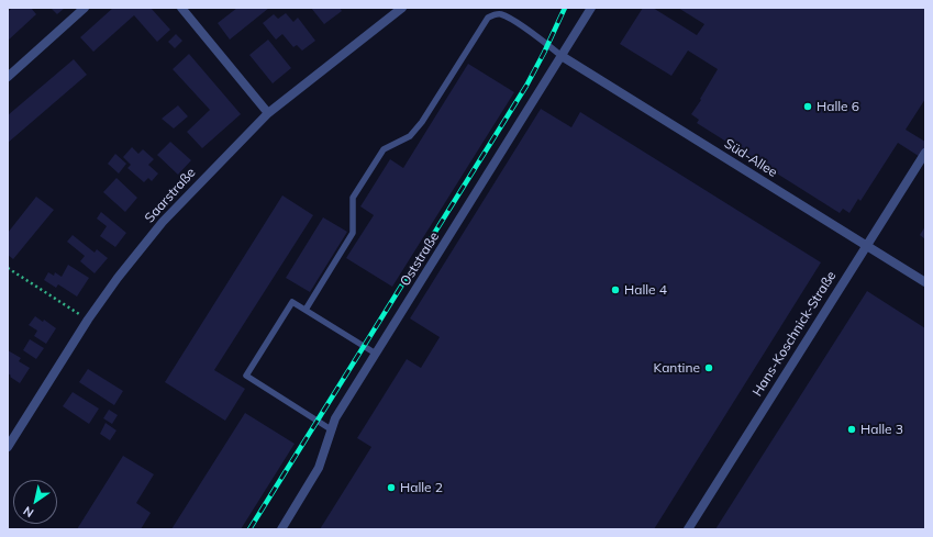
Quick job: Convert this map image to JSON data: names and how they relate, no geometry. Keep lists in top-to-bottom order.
{
  "streets": {
    "street": [
      "Süd-Allee",
      "Saarstraße",
      "Oststraße",
      "Hans-Koschnick-Straße"
    ]
  },
  "crossings": [
    ["Süd-Allee", "Oststraße"],
    ["Süd-Allee", "Hans-Koschnick-Straße"]
  ],
  "places": [
    "Halle 6",
    "Halle 4",
    "Kantine",
    "Halle 3",
    "Halle 2"
  ],
  "north": "bottom left"
}
